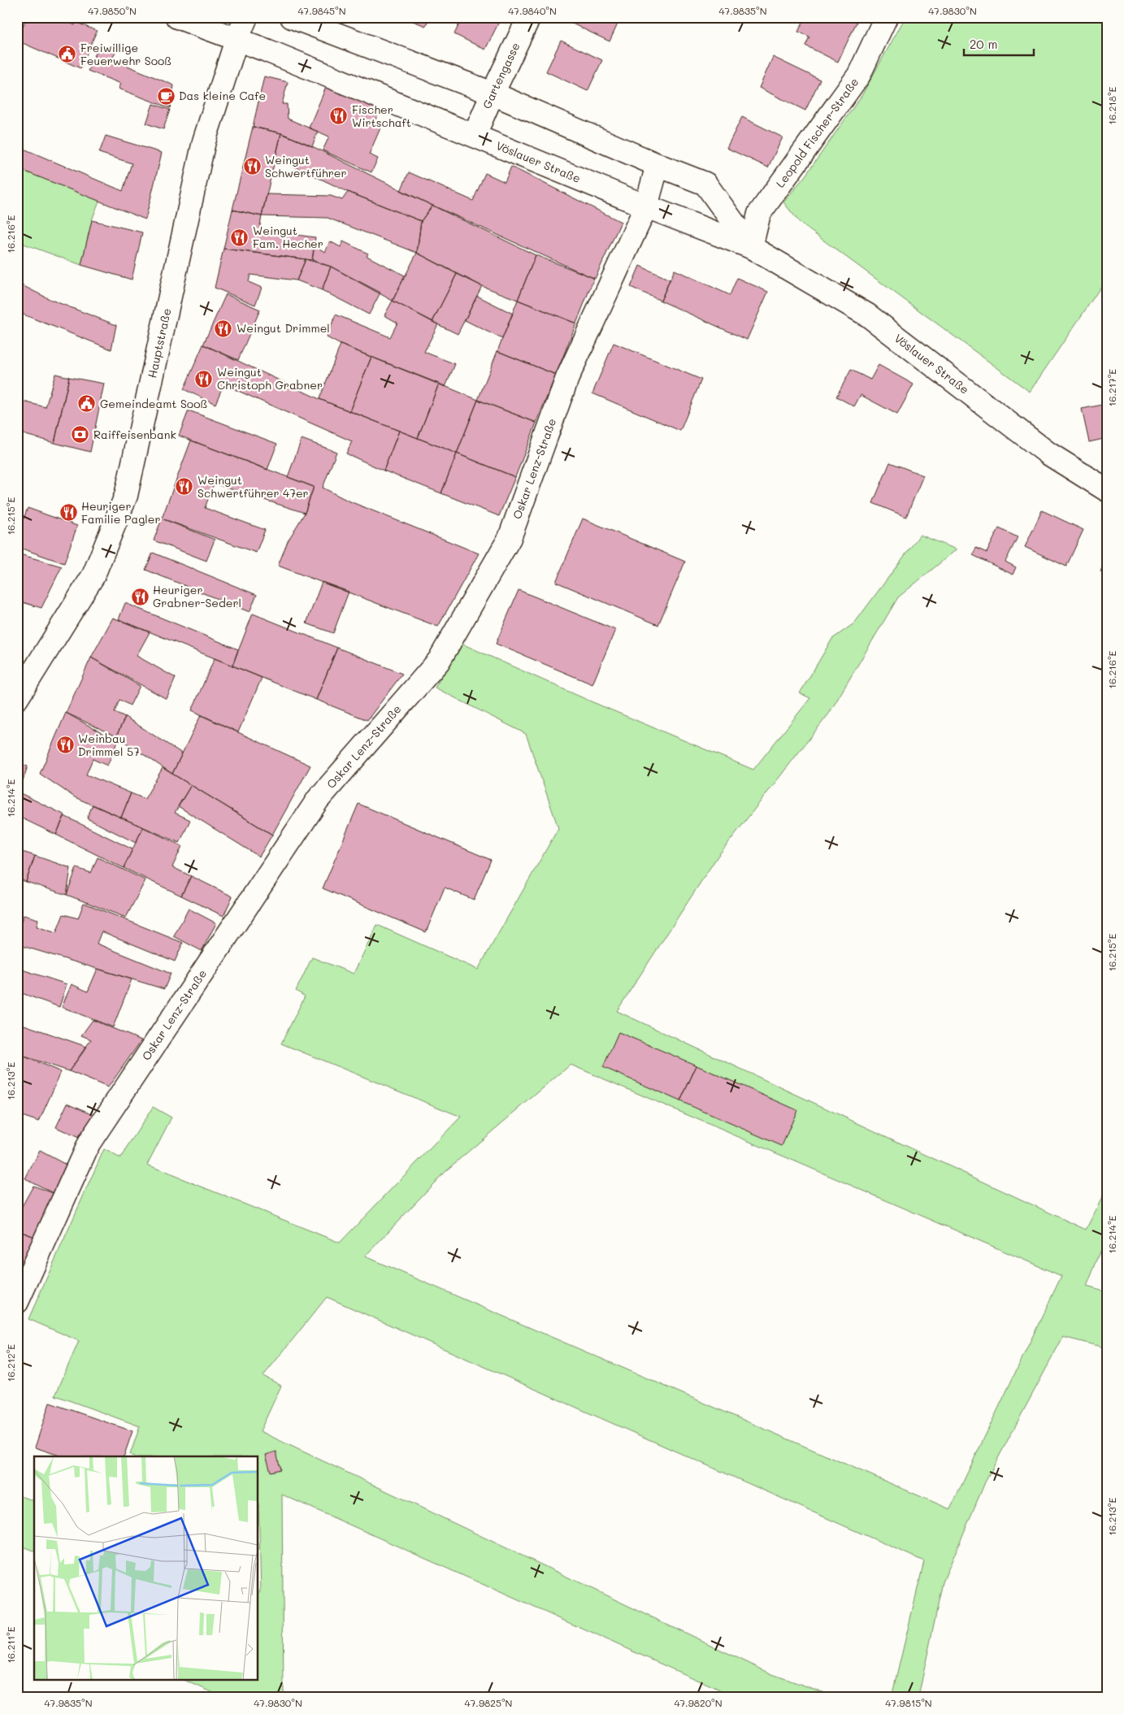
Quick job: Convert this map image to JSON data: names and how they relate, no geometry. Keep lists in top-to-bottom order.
{
  "streets": {
    "street": [
      "Gartengasse",
      "Leopold Fischer-Straße",
      "Vöslauer Straße",
      "Hauptstraße",
      "Oskar Lenz-Straße"
    ]
  },
  "crossings": [
    ["Gartengasse", "Vöslauer Straße"],
    ["Leopold Fischer-Straße", "Vöslauer Straße"],
    ["Vöslauer Straße", "Hauptstraße"],
    ["Vöslauer Straße", "Oskar Lenz-Straße"]
  ],
  "places": {
    "public building": ["Freiwillige Feuerwehr Sooß", "Gemeindeamt Sooß"],
    "cafe": ["Das kleine Cafe"],
    "restaurant": [
      "Fischer Wirtschaft",
      "Weingut Schwertführer",
      "Weingut Fam. Hecher",
      "Weingut Drimmel",
      "Weingut Christoph Grabner",
      "Weingut Schwertführer 47er",
      "Heuriger Familie Pagler",
      "Heuriger Grabner-Sederl",
      "Weinbau Drimmel 57"
    ],
    "bank": ["Raiffeisenbank"]
  },
  "scale_bar": "20 m",
  "coordinates": [
    "47.9850°N",
    "47.9845°N",
    "47.9840°N",
    "47.9835°N",
    "47.9830°N",
    "16.218°E",
    "16.216°E",
    "16.217°E",
    "16.215°E",
    "16.214°E",
    "16.213°E",
    "16.212°E",
    "16.211°E",
    "47.9825°N",
    "47.9820°N",
    "47.9815°N"
  ]
}
